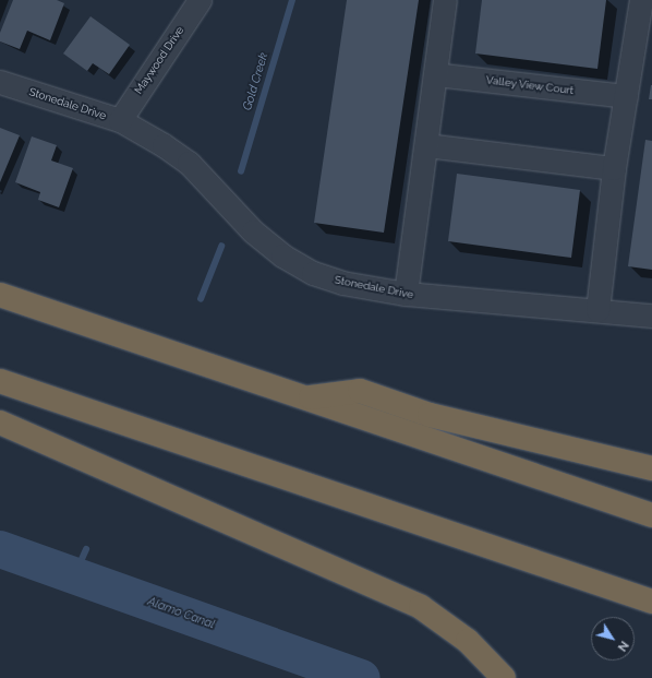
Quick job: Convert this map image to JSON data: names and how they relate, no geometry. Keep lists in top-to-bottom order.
{
  "streets": {
    "street": ["Maywood Drive", "Valley View Court", "Stonedale Drive"]
  },
  "crossings": [
    ["Maywood Drive", "Stonedale Drive"]
  ],
  "water": ["Gold Creek", "Alamo Canal"],
  "north": "bottom right"
}
